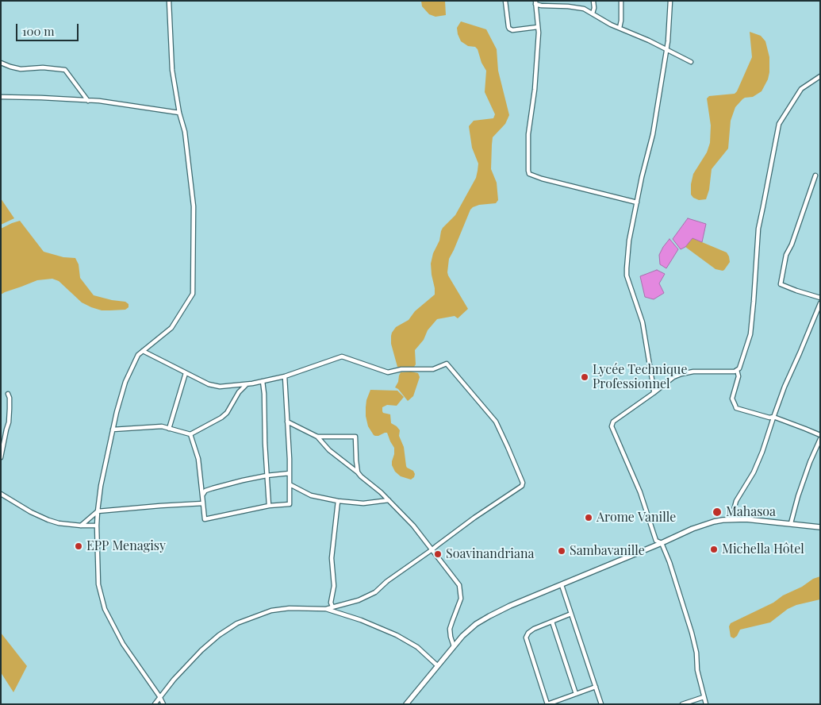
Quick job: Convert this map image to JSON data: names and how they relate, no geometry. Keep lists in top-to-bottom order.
{
  "places": [
    "Lycée Technique Professionnel",
    "Mahasoa",
    "Arome Vanille",
    "EPP Menagisy",
    "Michella Hôtel",
    "Sambavanille",
    "Soavinandriana"
  ],
  "scale_bar": "100 m"
}
